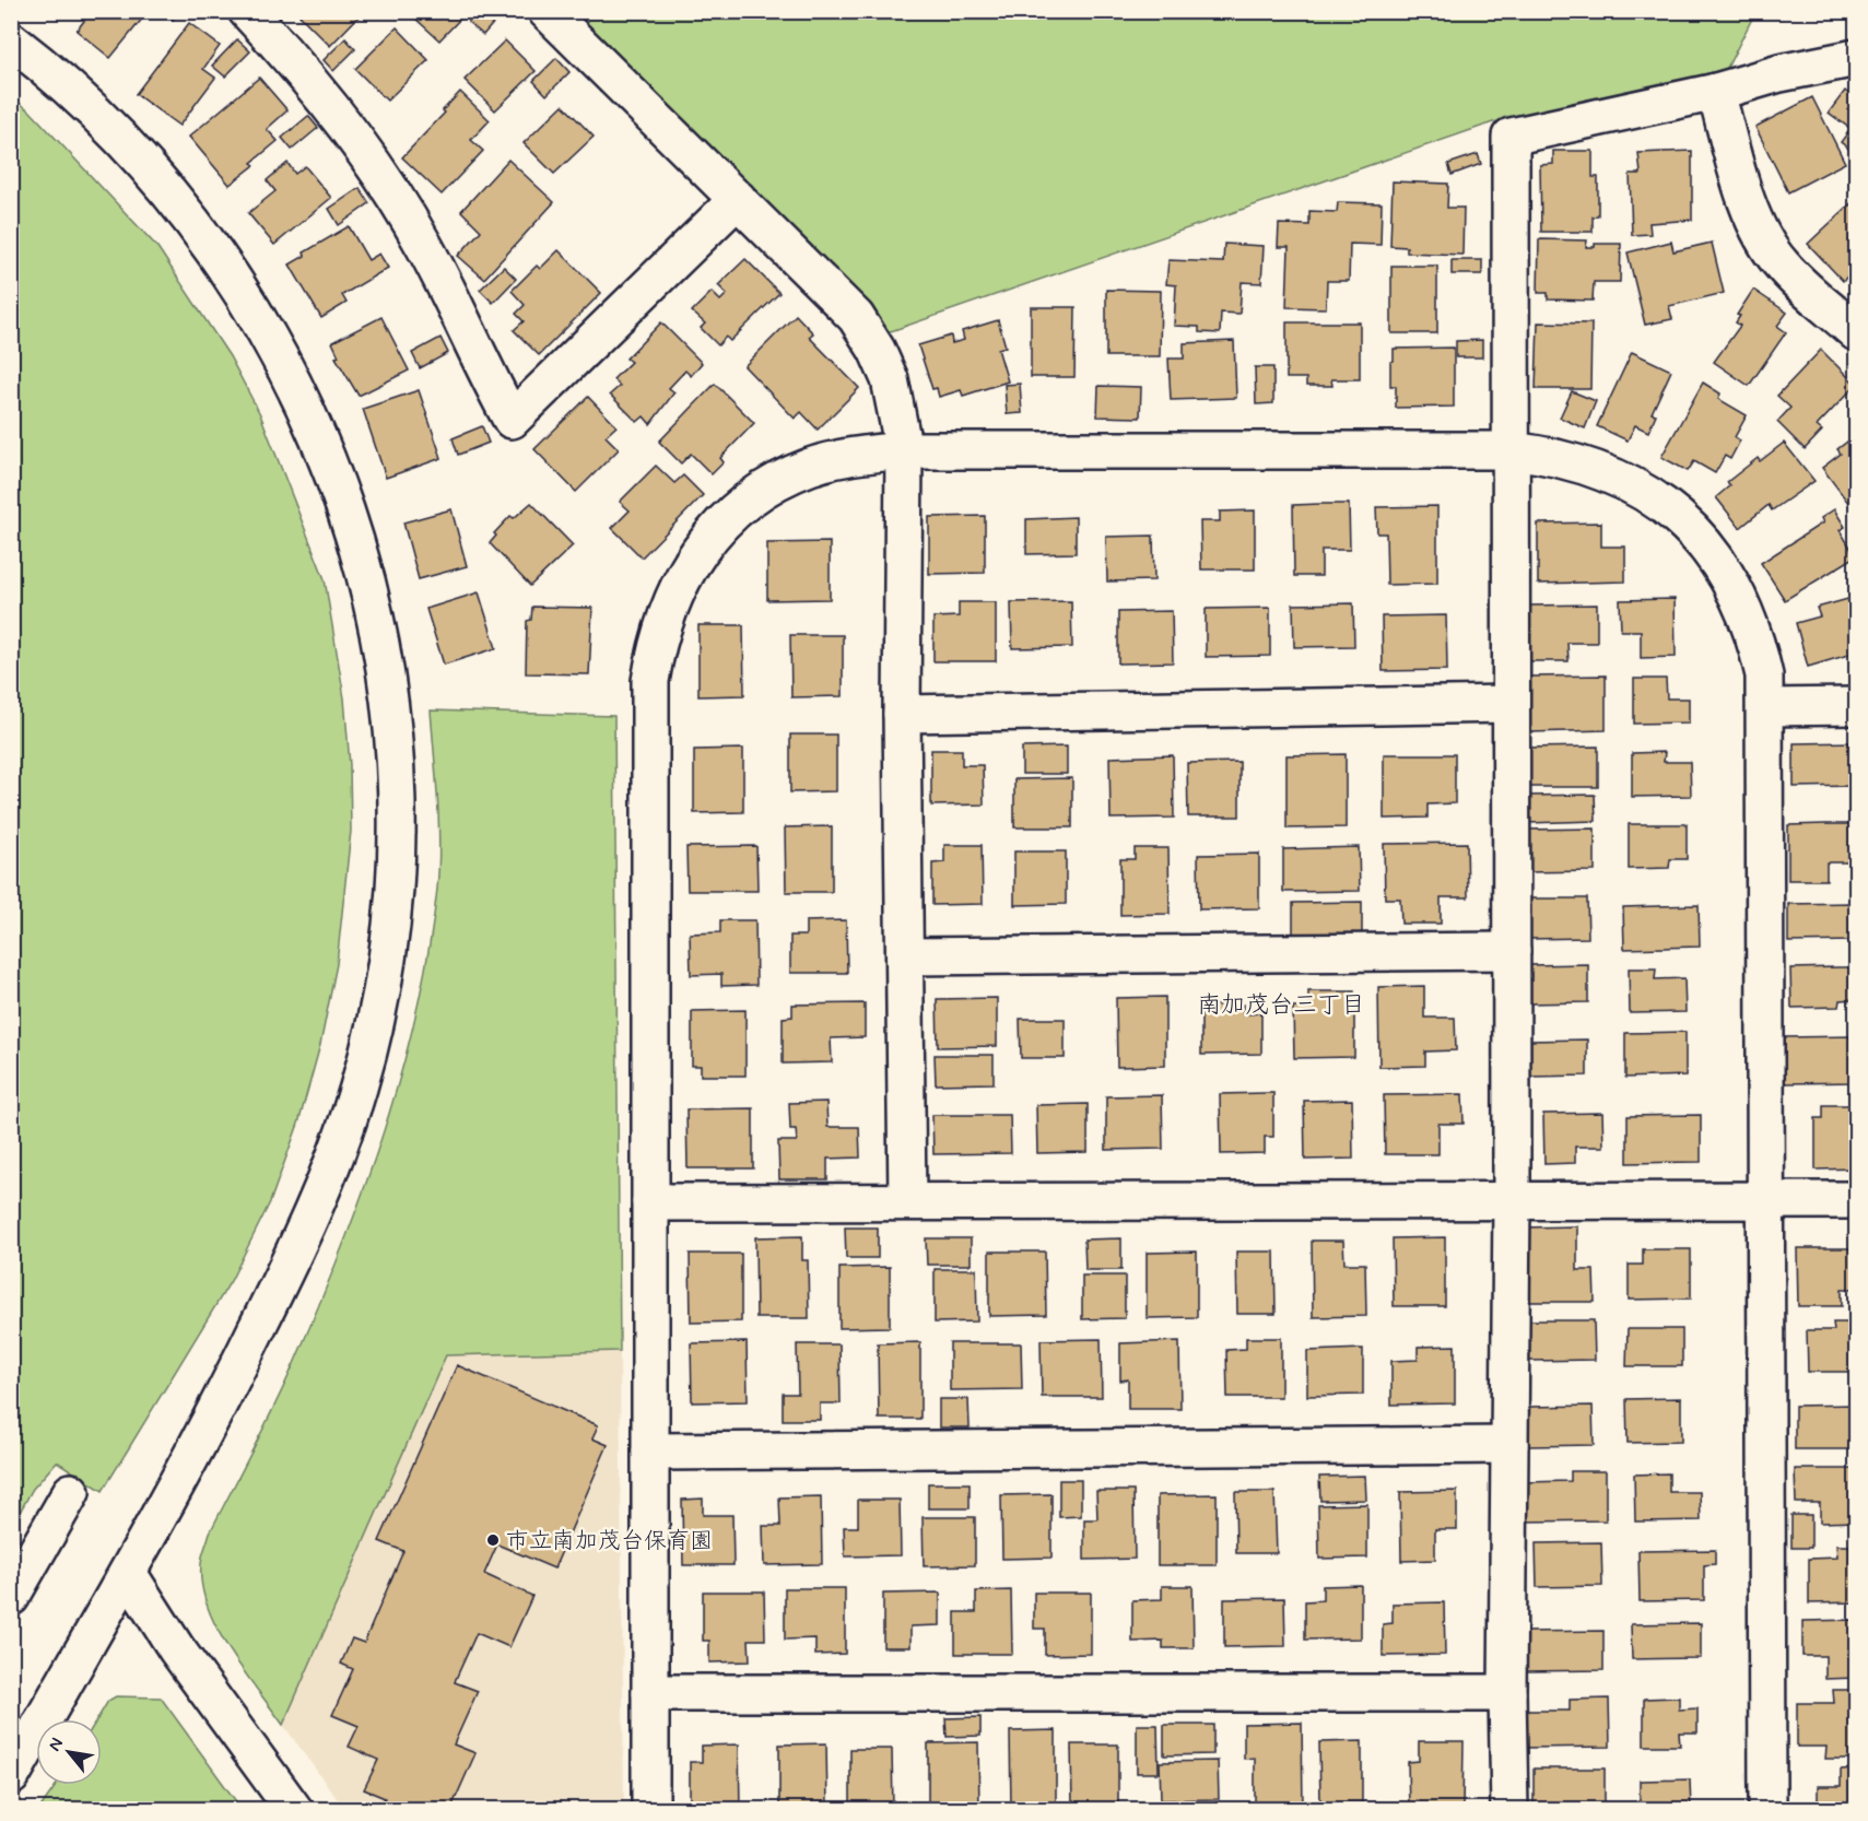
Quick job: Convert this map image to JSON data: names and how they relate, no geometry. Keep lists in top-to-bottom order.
{
  "districts": ["南加茂台三丁目"],
  "places": ["市立南加茂台保育園"],
  "north": "top left"
}
